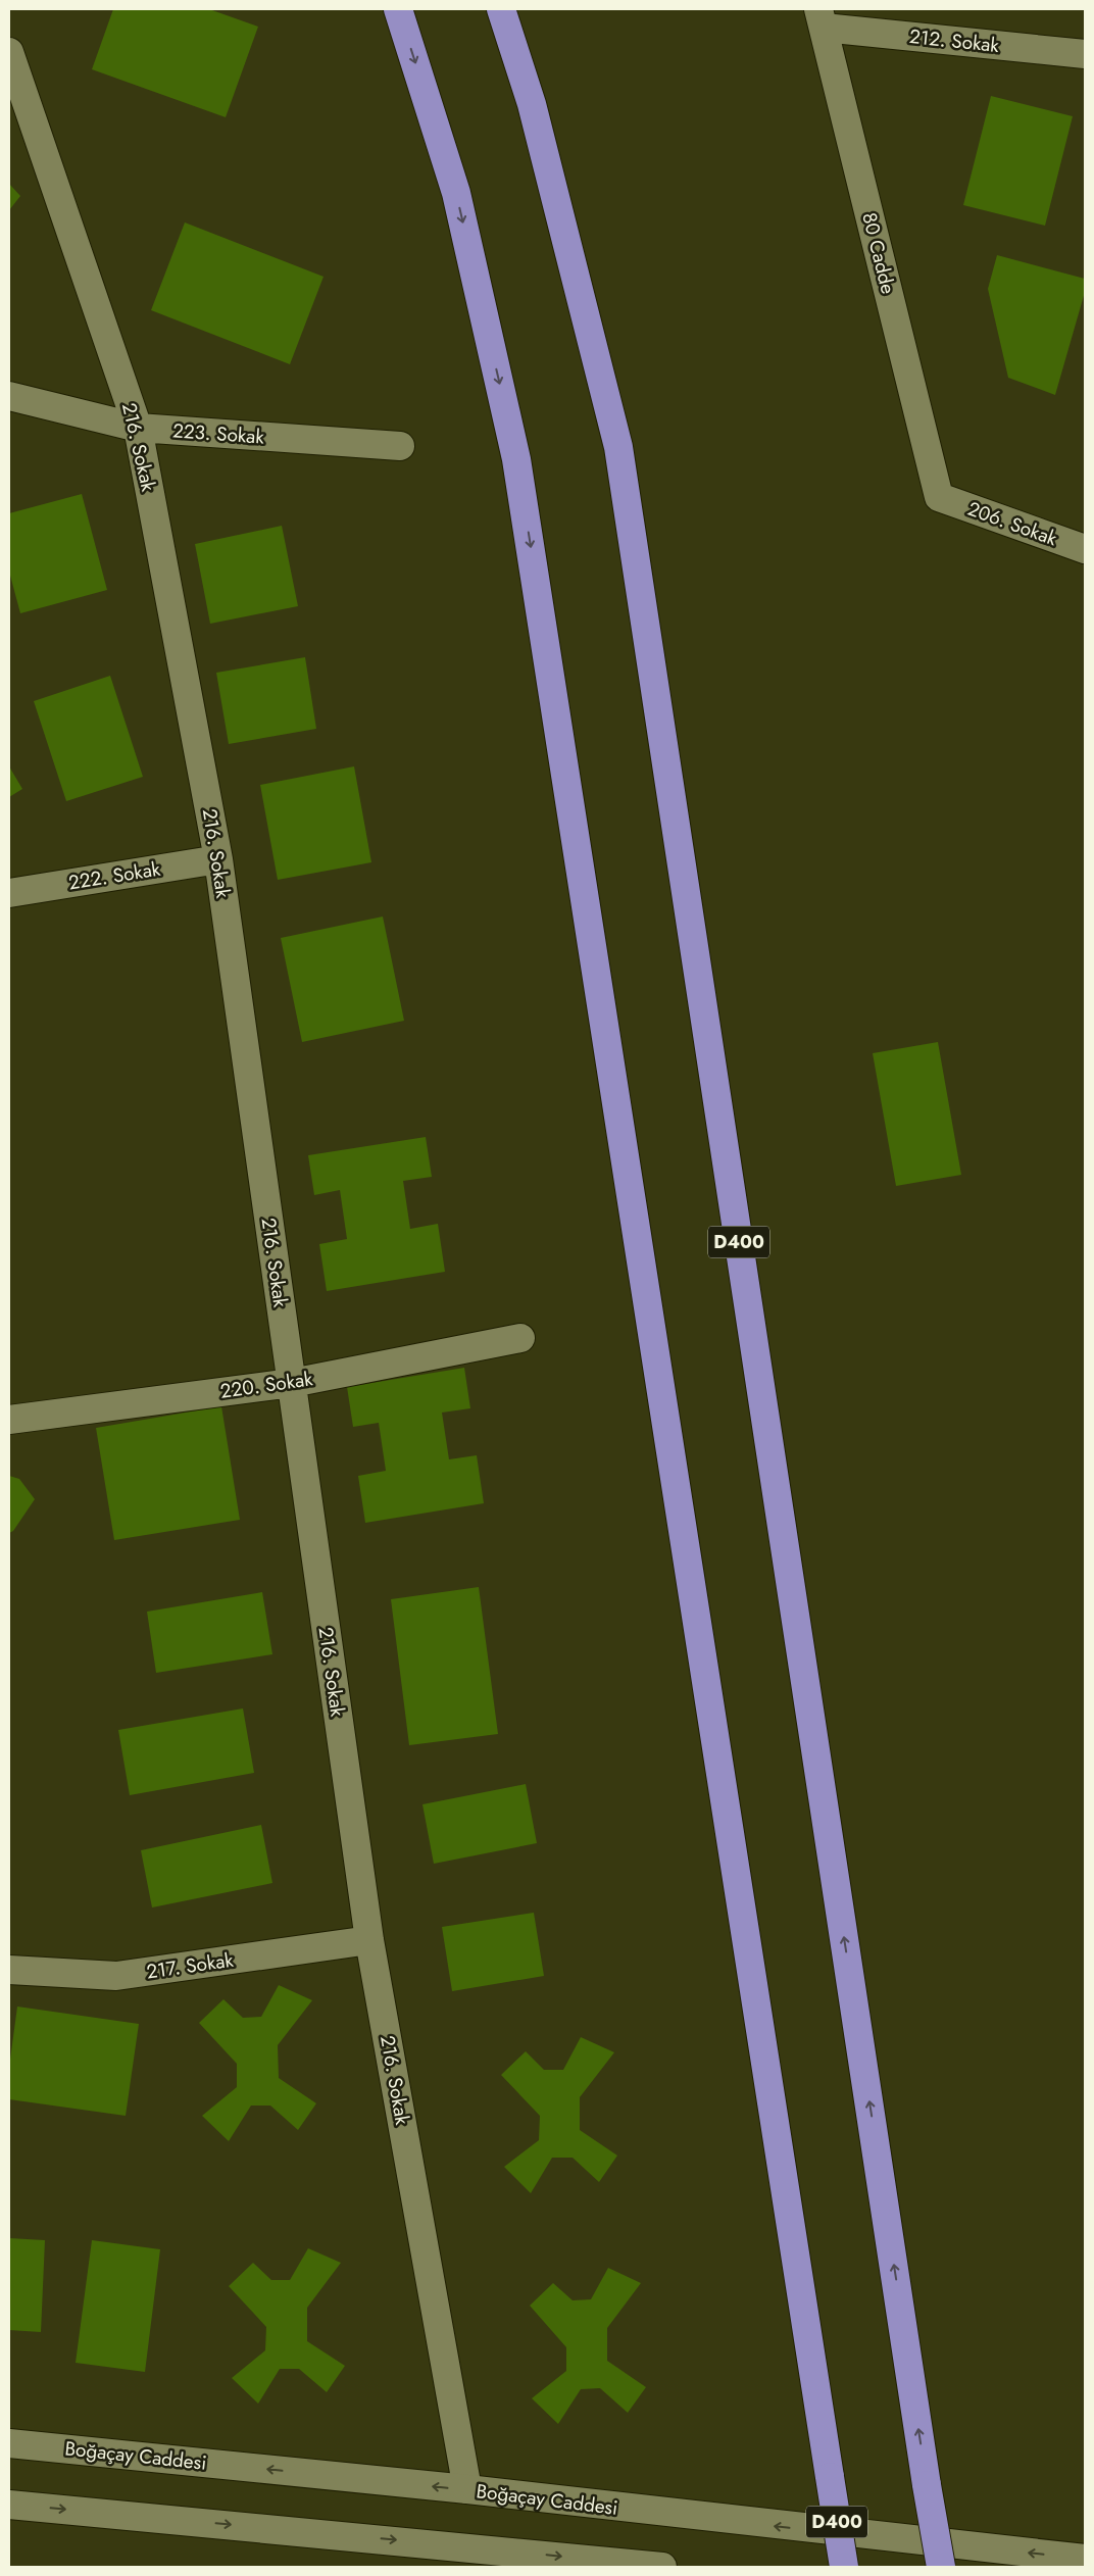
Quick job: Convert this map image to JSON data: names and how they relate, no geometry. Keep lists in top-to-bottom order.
{
  "streets": {
    "highway": ["D400"],
    "street": [
      "212. Sokak",
      "80 Cadde",
      "223. Sokak",
      "216. Sokak",
      "206. Sokak",
      "222. Sokak",
      "220. Sokak",
      "217. Sokak",
      "Boğaçay Caddesi"
    ]
  },
  "crossings": [
    ["212. Sokak", "80 Cadde"],
    ["80 Cadde", "206. Sokak"],
    ["223. Sokak", "216. Sokak"],
    ["216. Sokak", "222. Sokak"],
    ["216. Sokak", "220. Sokak"],
    ["216. Sokak", "217. Sokak"],
    ["216. Sokak", "Boğaçay Caddesi"]
  ]
}
